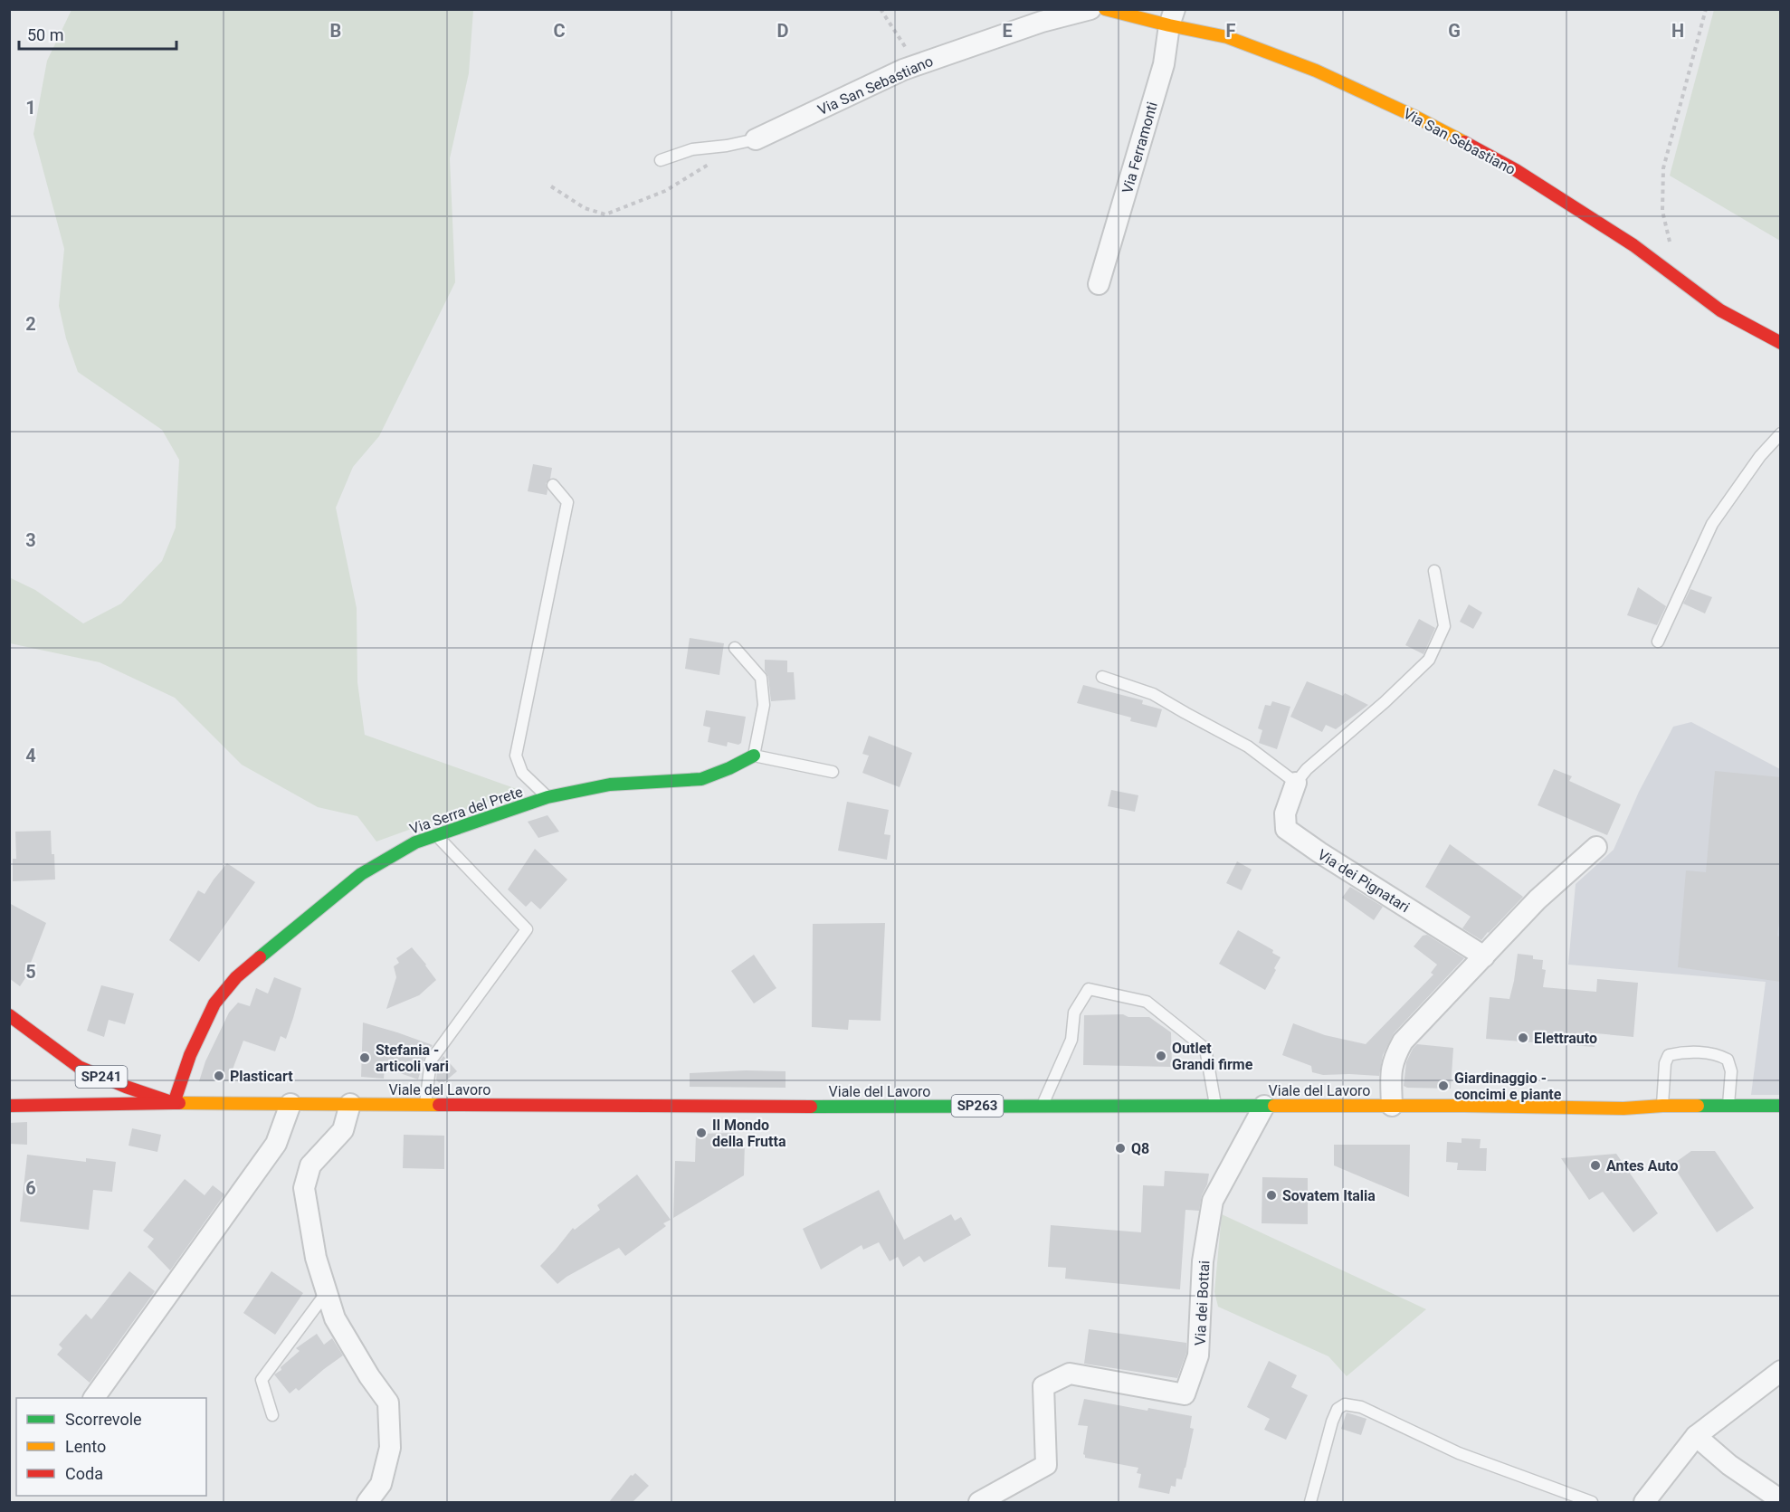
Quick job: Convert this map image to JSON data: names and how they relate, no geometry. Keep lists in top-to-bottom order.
{
  "streets": {
    "main road": [
      "Via San Sebastiano",
      "Via Serra del Prete",
      "SP241",
      "Viale del Lavoro",
      "SP263"
    ],
    "street": ["Via Ferramonti", "Via dei Pignatari", "Via dei Bottai"]
  },
  "crossings": [
    ["Via San Sebastiano", "Via Ferramonti"],
    ["Via Serra del Prete", "SP241"],
    ["Via Serra del Prete", "Viale del Lavoro"],
    ["Via Serra del Prete", "SP263"],
    ["SP241", "Viale del Lavoro"],
    ["SP241", "SP263"],
    ["Viale del Lavoro", "SP263"],
    ["Viale del Lavoro", "Via dei Bottai"]
  ],
  "places": [
    "Elettrauto",
    "Outlet Grandi firme",
    "Stefania - articoli vari",
    "Plasticart",
    "Giardinaggio - concimi e piante",
    "Il Mondo della Frutta",
    "Q8",
    "Antes Auto",
    "Sovatem Italia"
  ],
  "legend": ["Scorrevole", "Lento", "Coda"],
  "scale_bar": "50 m",
  "grid": {
    "columns": [
      "B",
      "C",
      "D",
      "E",
      "F",
      "G",
      "H"
    ],
    "rows": [
      "1",
      "2",
      "3",
      "4",
      "5",
      "6"
    ]
  }
}
